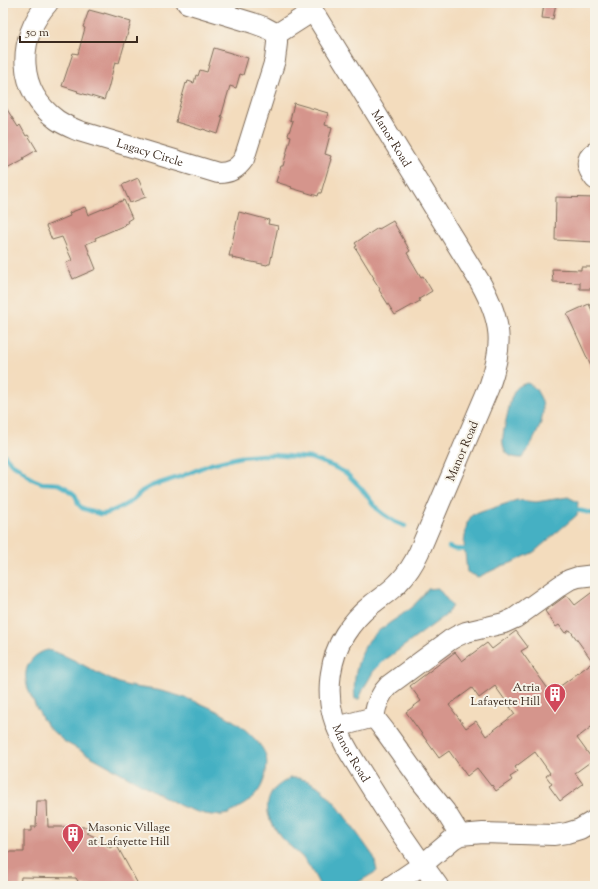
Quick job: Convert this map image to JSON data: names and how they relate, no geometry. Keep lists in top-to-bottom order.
{
  "streets": {
    "street": ["Manor Road", "Lagacy Circle"]
  },
  "places": {
    "building": ["Atria Lafayette Hill", "Masonic Village at Lafayette Hill"]
  },
  "scale_bar": "50 m"
}
